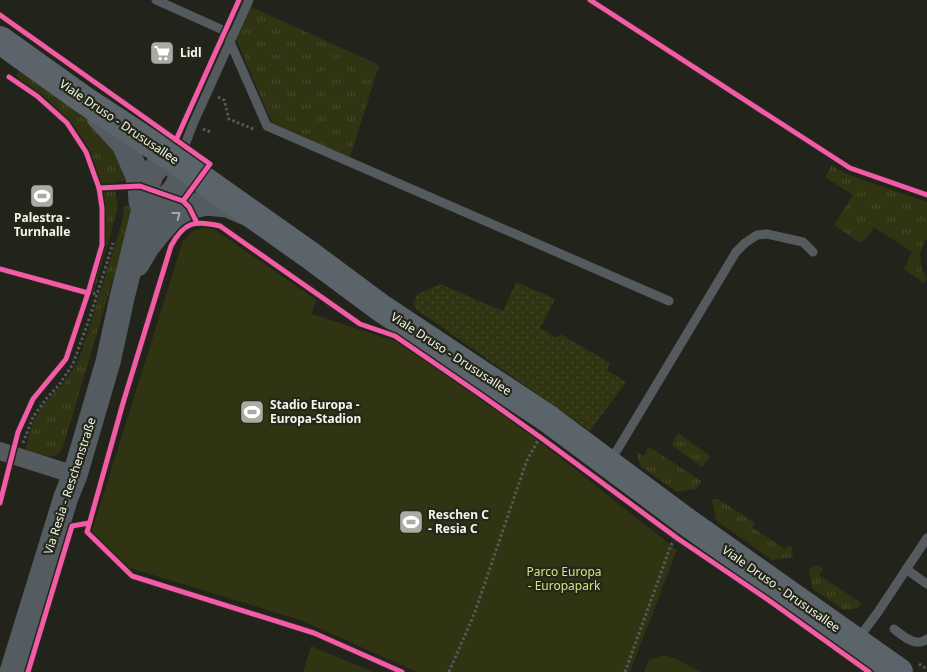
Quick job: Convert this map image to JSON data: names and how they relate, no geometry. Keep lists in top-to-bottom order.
{
  "streets": {
    "main road": ["Viale Druso - Drususallee", "Via Resia - Reschenstraße"]
  },
  "crossings": [
    ["Viale Druso - Drususallee", "Via Resia - Reschenstraße"]
  ],
  "parks": ["Parco Europa - Europapark"],
  "places": {
    "supermarket": ["Lidl"],
    "sports": ["Palestra - Turnhalle", "Stadio Europa - Europa-Stadion", "Reschen C - Resia C"]
  }
}
